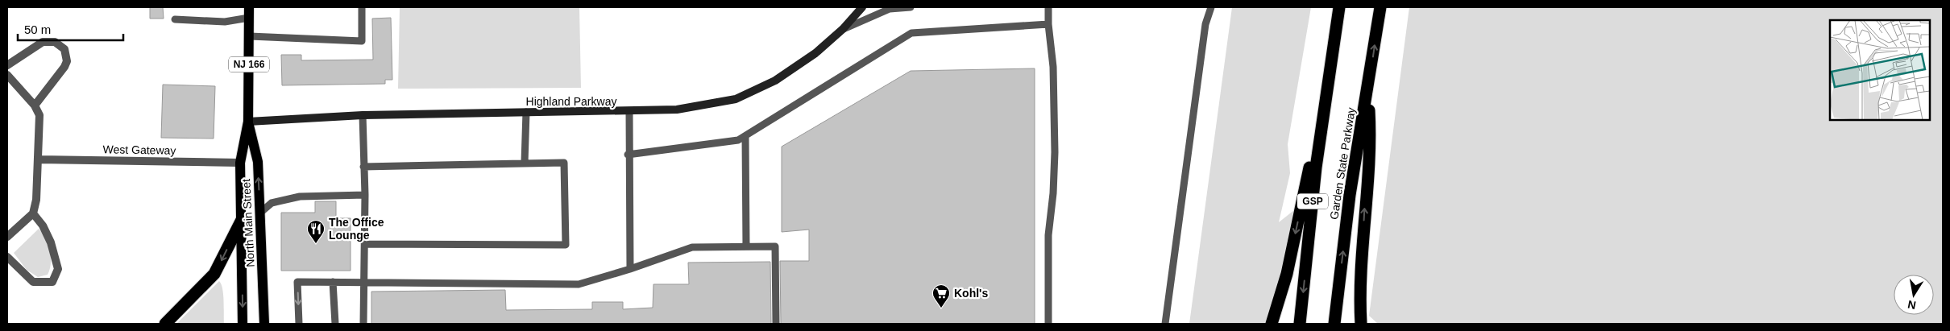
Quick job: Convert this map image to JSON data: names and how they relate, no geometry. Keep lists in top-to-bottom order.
{
  "streets": {
    "highway": ["Garden State Parkway", "GSP"],
    "main road": ["NJ 166", "North Main Street"],
    "street": ["Highland Parkway", "West Gateway"]
  },
  "crossings": [
    ["Highland Parkway", "North Main Street"],
    ["West Gateway", "North Main Street"]
  ],
  "places": {
    "restaurant": ["The Office Lounge"],
    "supermarket": ["Kohl's"]
  },
  "scale_bar": "50 m",
  "north": "bottom"
}
